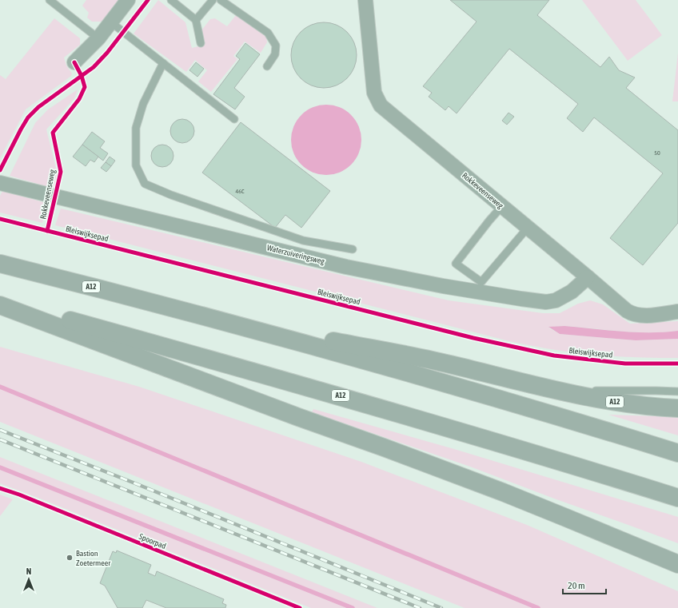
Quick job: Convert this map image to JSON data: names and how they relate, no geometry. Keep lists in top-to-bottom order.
{
  "streets": {
    "highway": ["A12"],
    "street": ["Rokkeveenseweg", "Waterzuiveringsweg"],
    "cycle path": ["Bleiswijksepad", "Spoorpad"]
  },
  "crossings": [
    ["Rokkeveenseweg", "Waterzuiveringsweg"]
  ],
  "places": ["Bastion Zoetermeer"],
  "house_numbers": ["50", "46C"],
  "scale_bar": "20 m",
  "north": "top"
}
